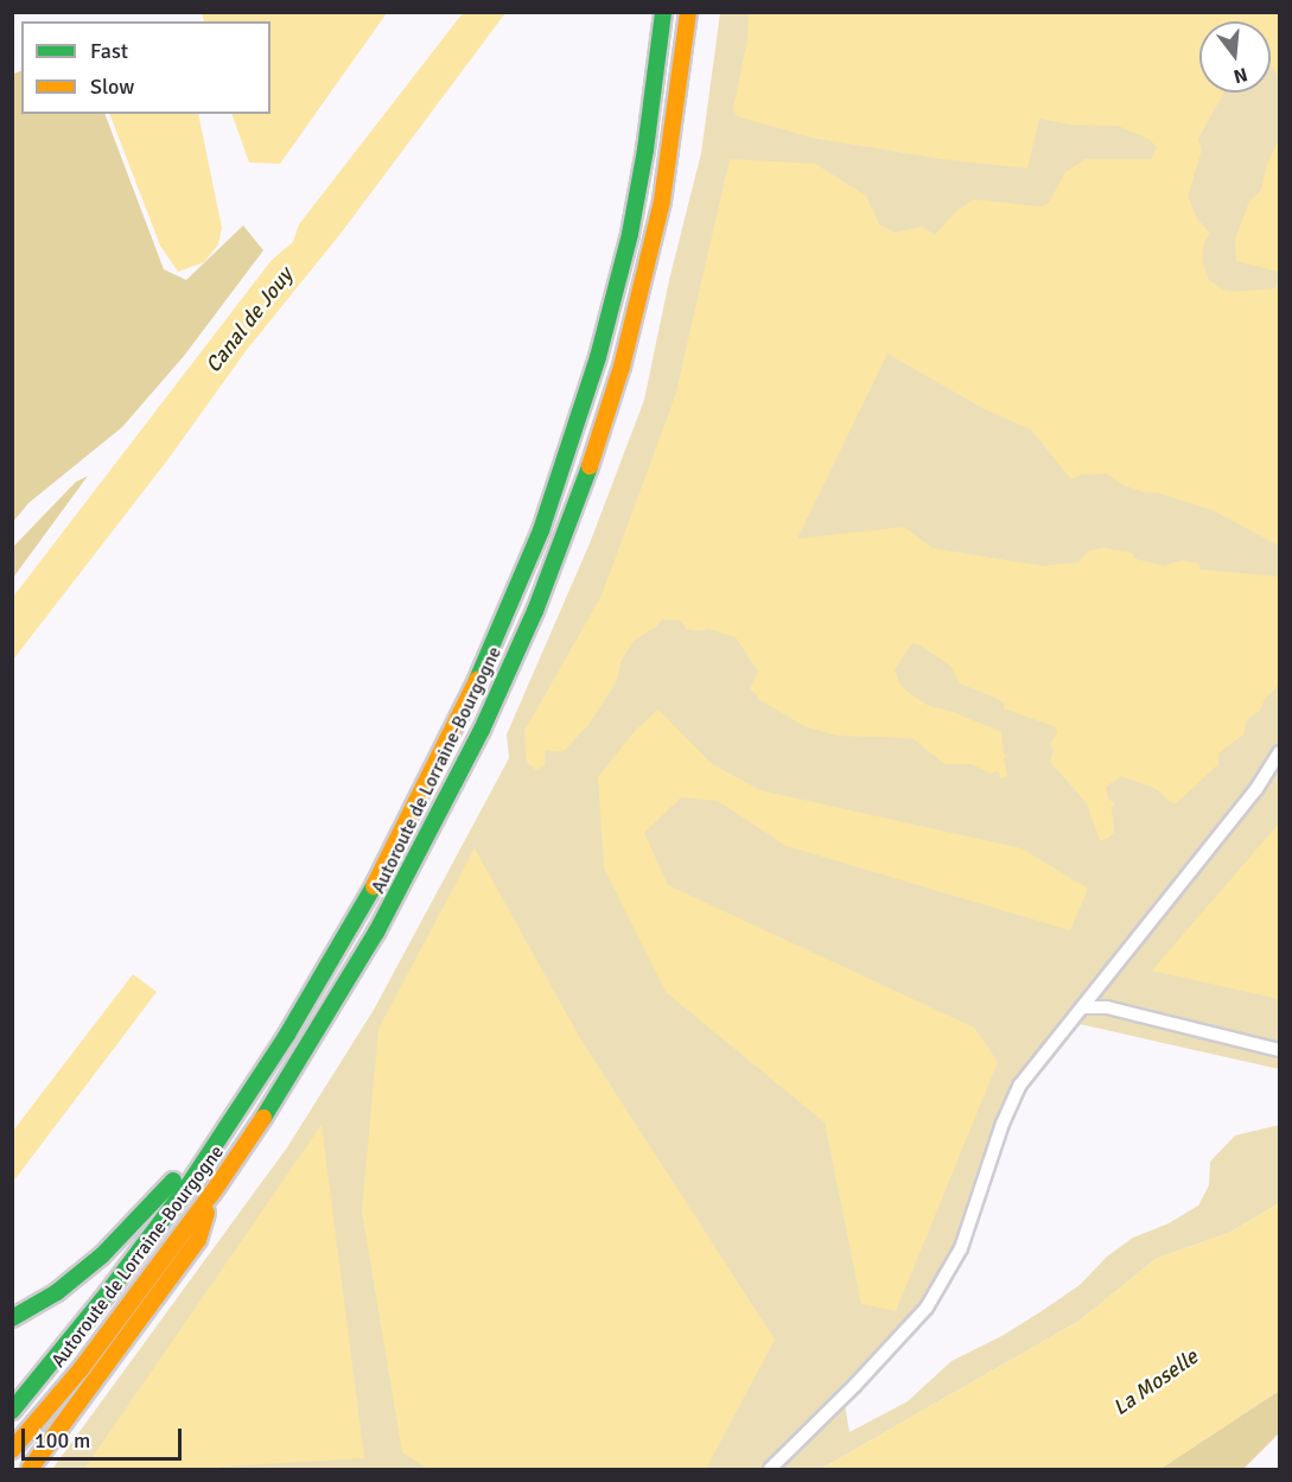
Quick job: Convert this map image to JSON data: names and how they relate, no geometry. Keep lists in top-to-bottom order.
{
  "streets": {
    "highway": ["Autoroute de Lorraine-Bourgogne"]
  },
  "water": ["Canal de Jouy", "La Moselle"],
  "legend": ["Fast", "Slow"],
  "scale_bar": "100 m",
  "north": "bottom"
}
